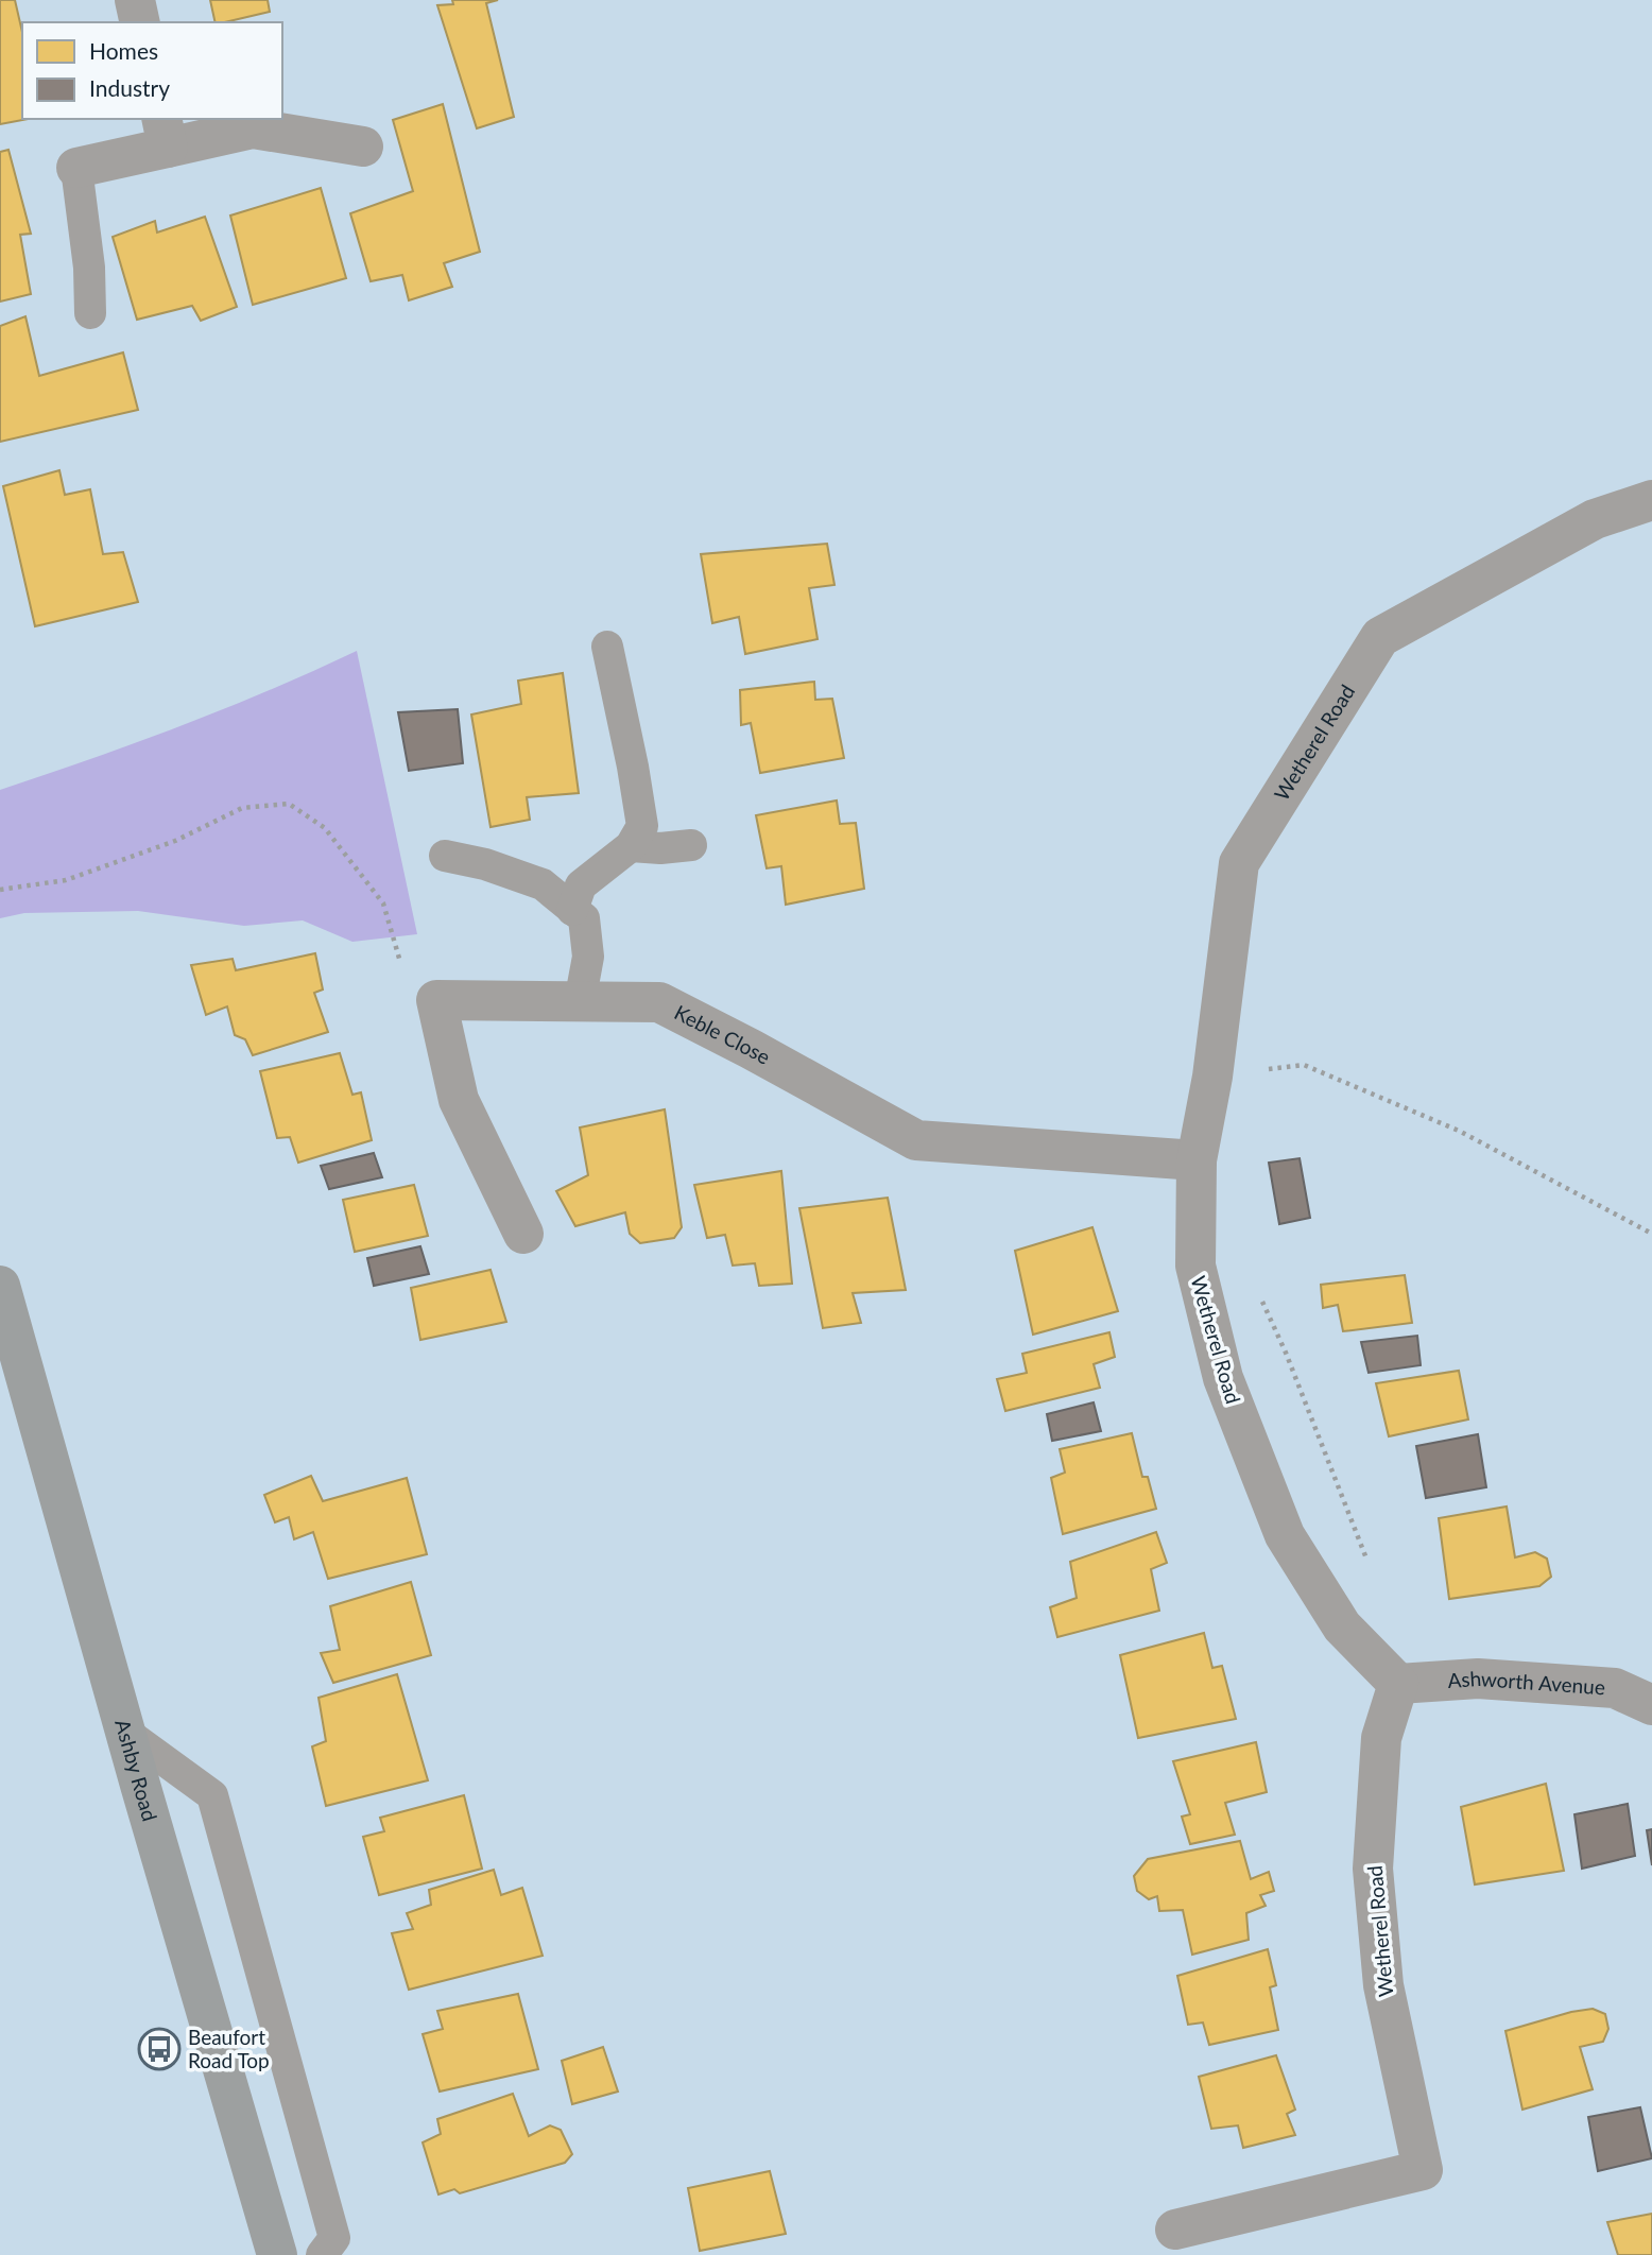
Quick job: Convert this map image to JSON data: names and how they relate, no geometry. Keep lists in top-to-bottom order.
{
  "streets": {
    "highway": ["Ashby Road"],
    "street": ["Wetherel Road", "Keble Close", "Ashworth Avenue"]
  },
  "crossings": [
    ["Wetherel Road", "Keble Close"],
    ["Wetherel Road", "Ashworth Avenue"]
  ],
  "places": {
    "bus stop": ["Beaufort Road Top"]
  },
  "legend": ["Homes", "Industry"]
}
